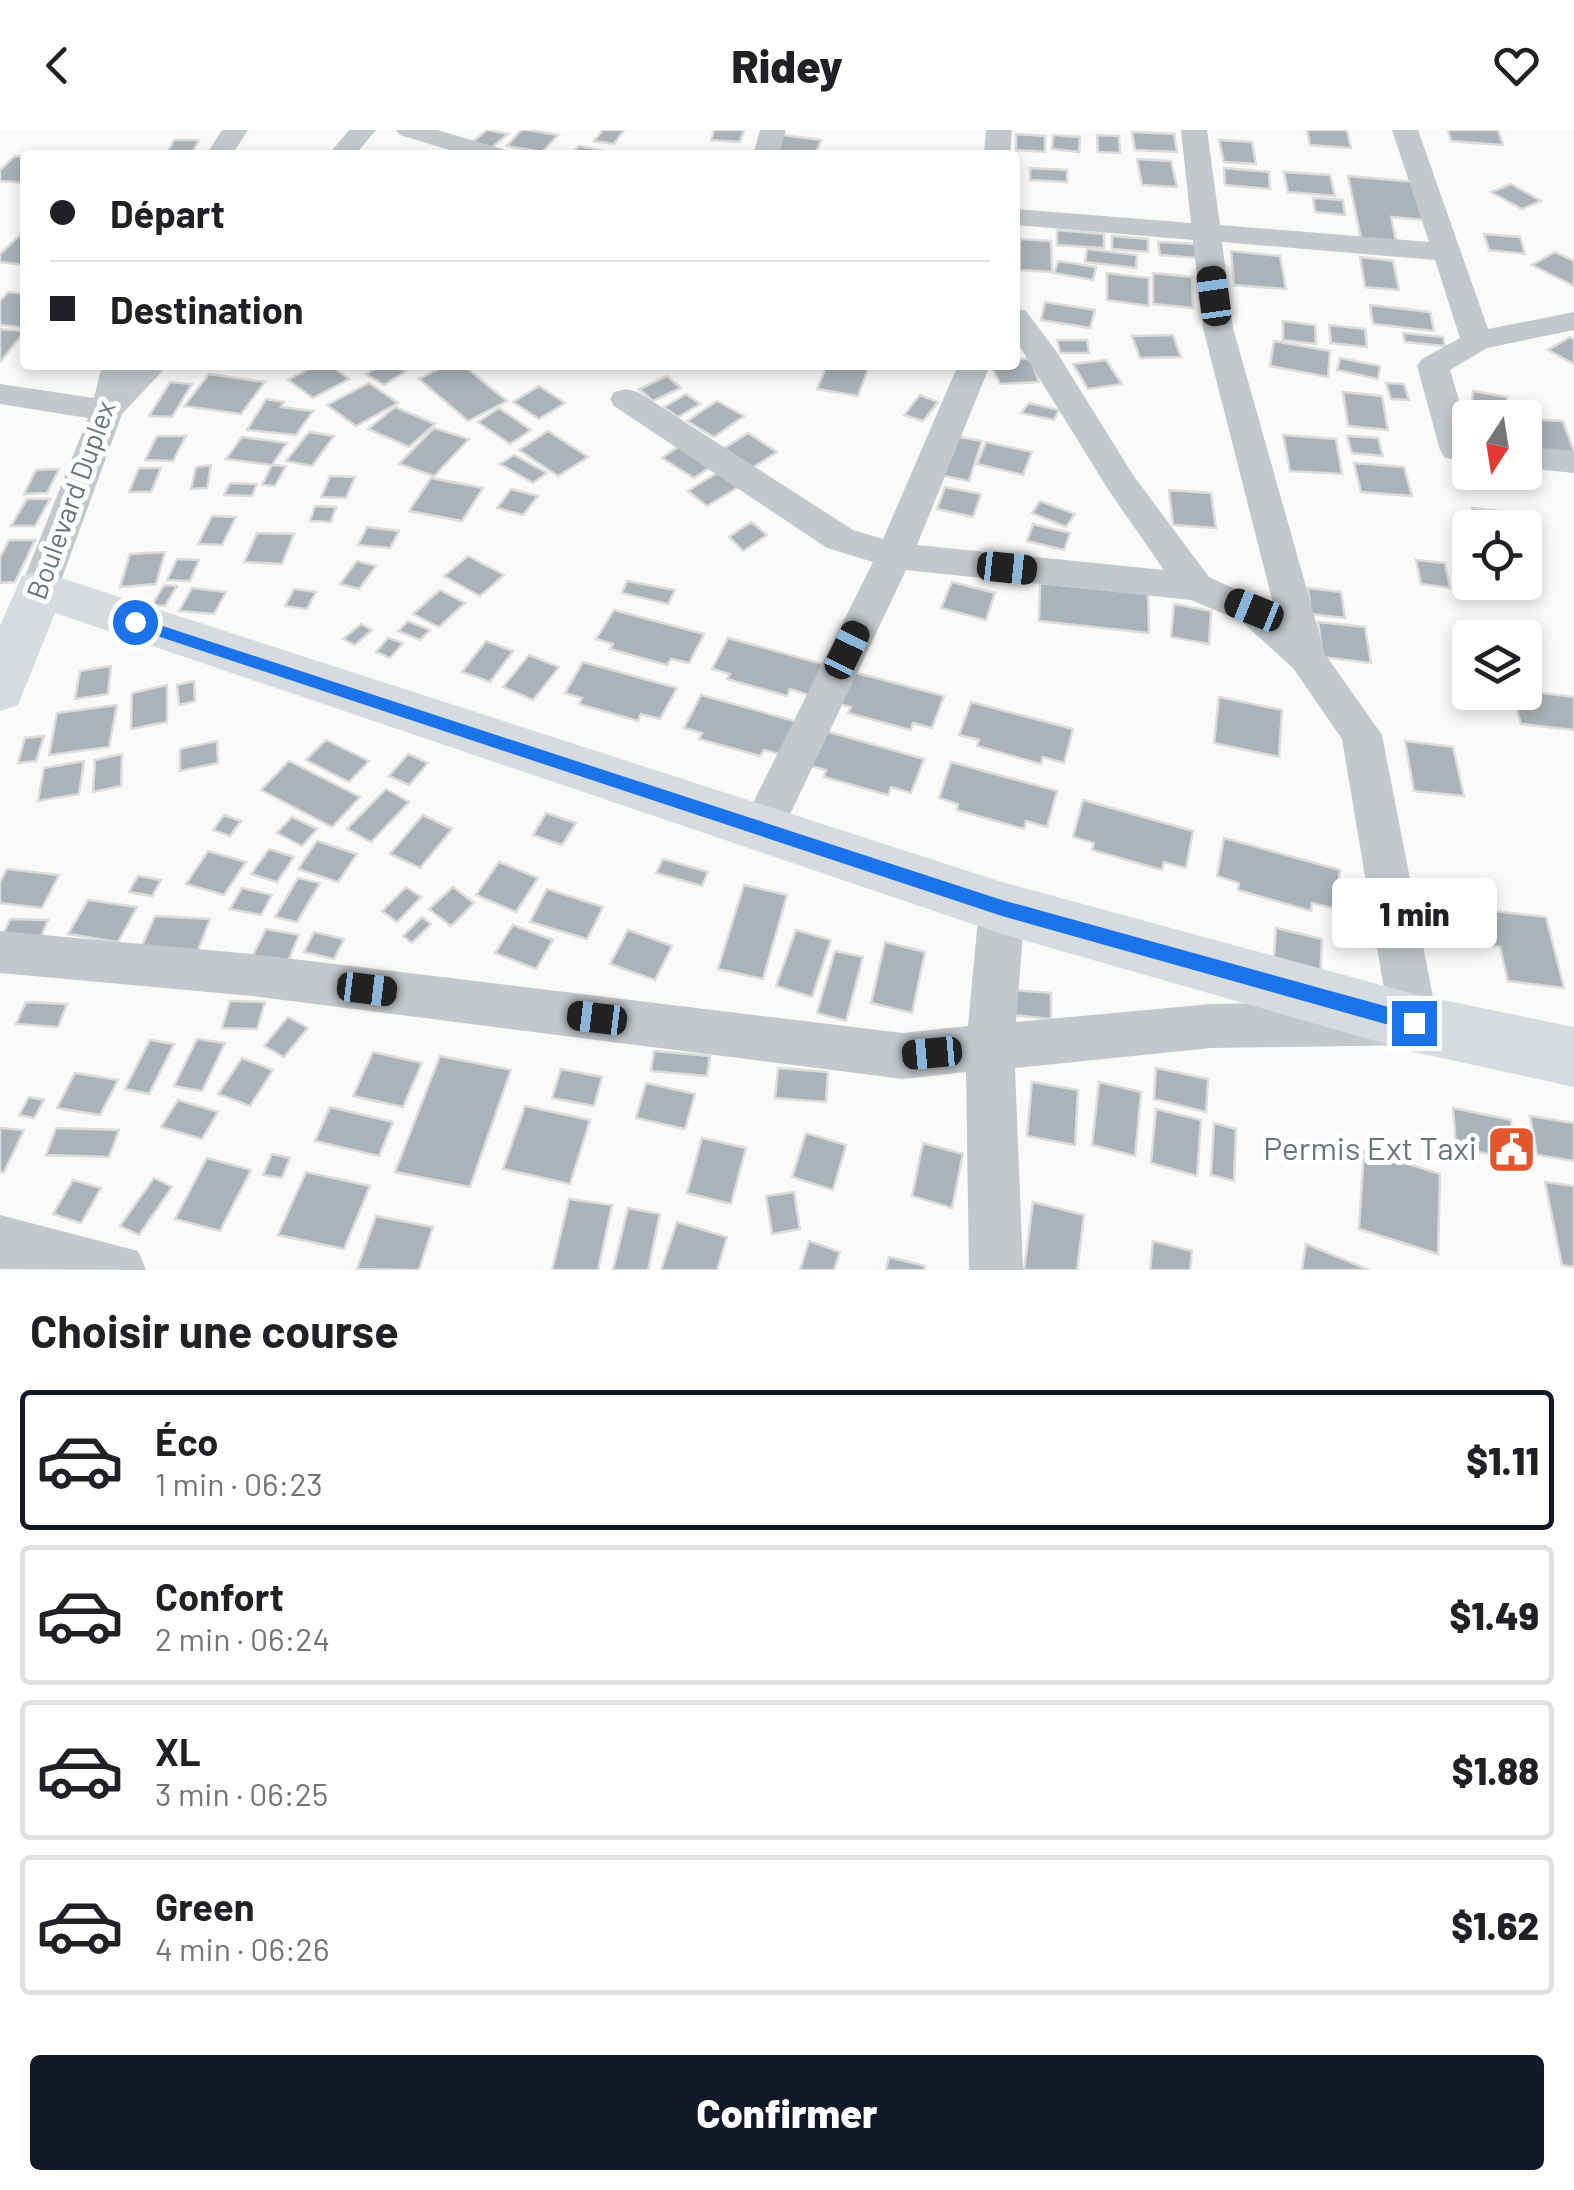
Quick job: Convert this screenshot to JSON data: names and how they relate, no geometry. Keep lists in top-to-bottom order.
{
  "streets": {
    "main road": ["Boulevard Duplex"]
  },
  "places": {
    "public building": ["Permis Ext Taxi"]
  },
  "north": "bottom",
  "page": {
    "header": "Ridey",
    "banner": ["Départ", "Destination"],
    "bubble": "1 min",
    "heading": "Choisir une course",
    "list": [
      {
        "name": "Éco",
        "note": "1 min · 06:23",
        "value": "$1.11"
      },
      {
        "name": "Confort",
        "note": "2 min · 06:24",
        "value": "$1.49"
      },
      {
        "name": "XL",
        "note": "3 min · 06:25",
        "value": "$1.88"
      },
      {
        "name": "Green",
        "note": "4 min · 06:26",
        "value": "$1.62"
      }
    ],
    "buttons": "Confirmer"
  }
}
